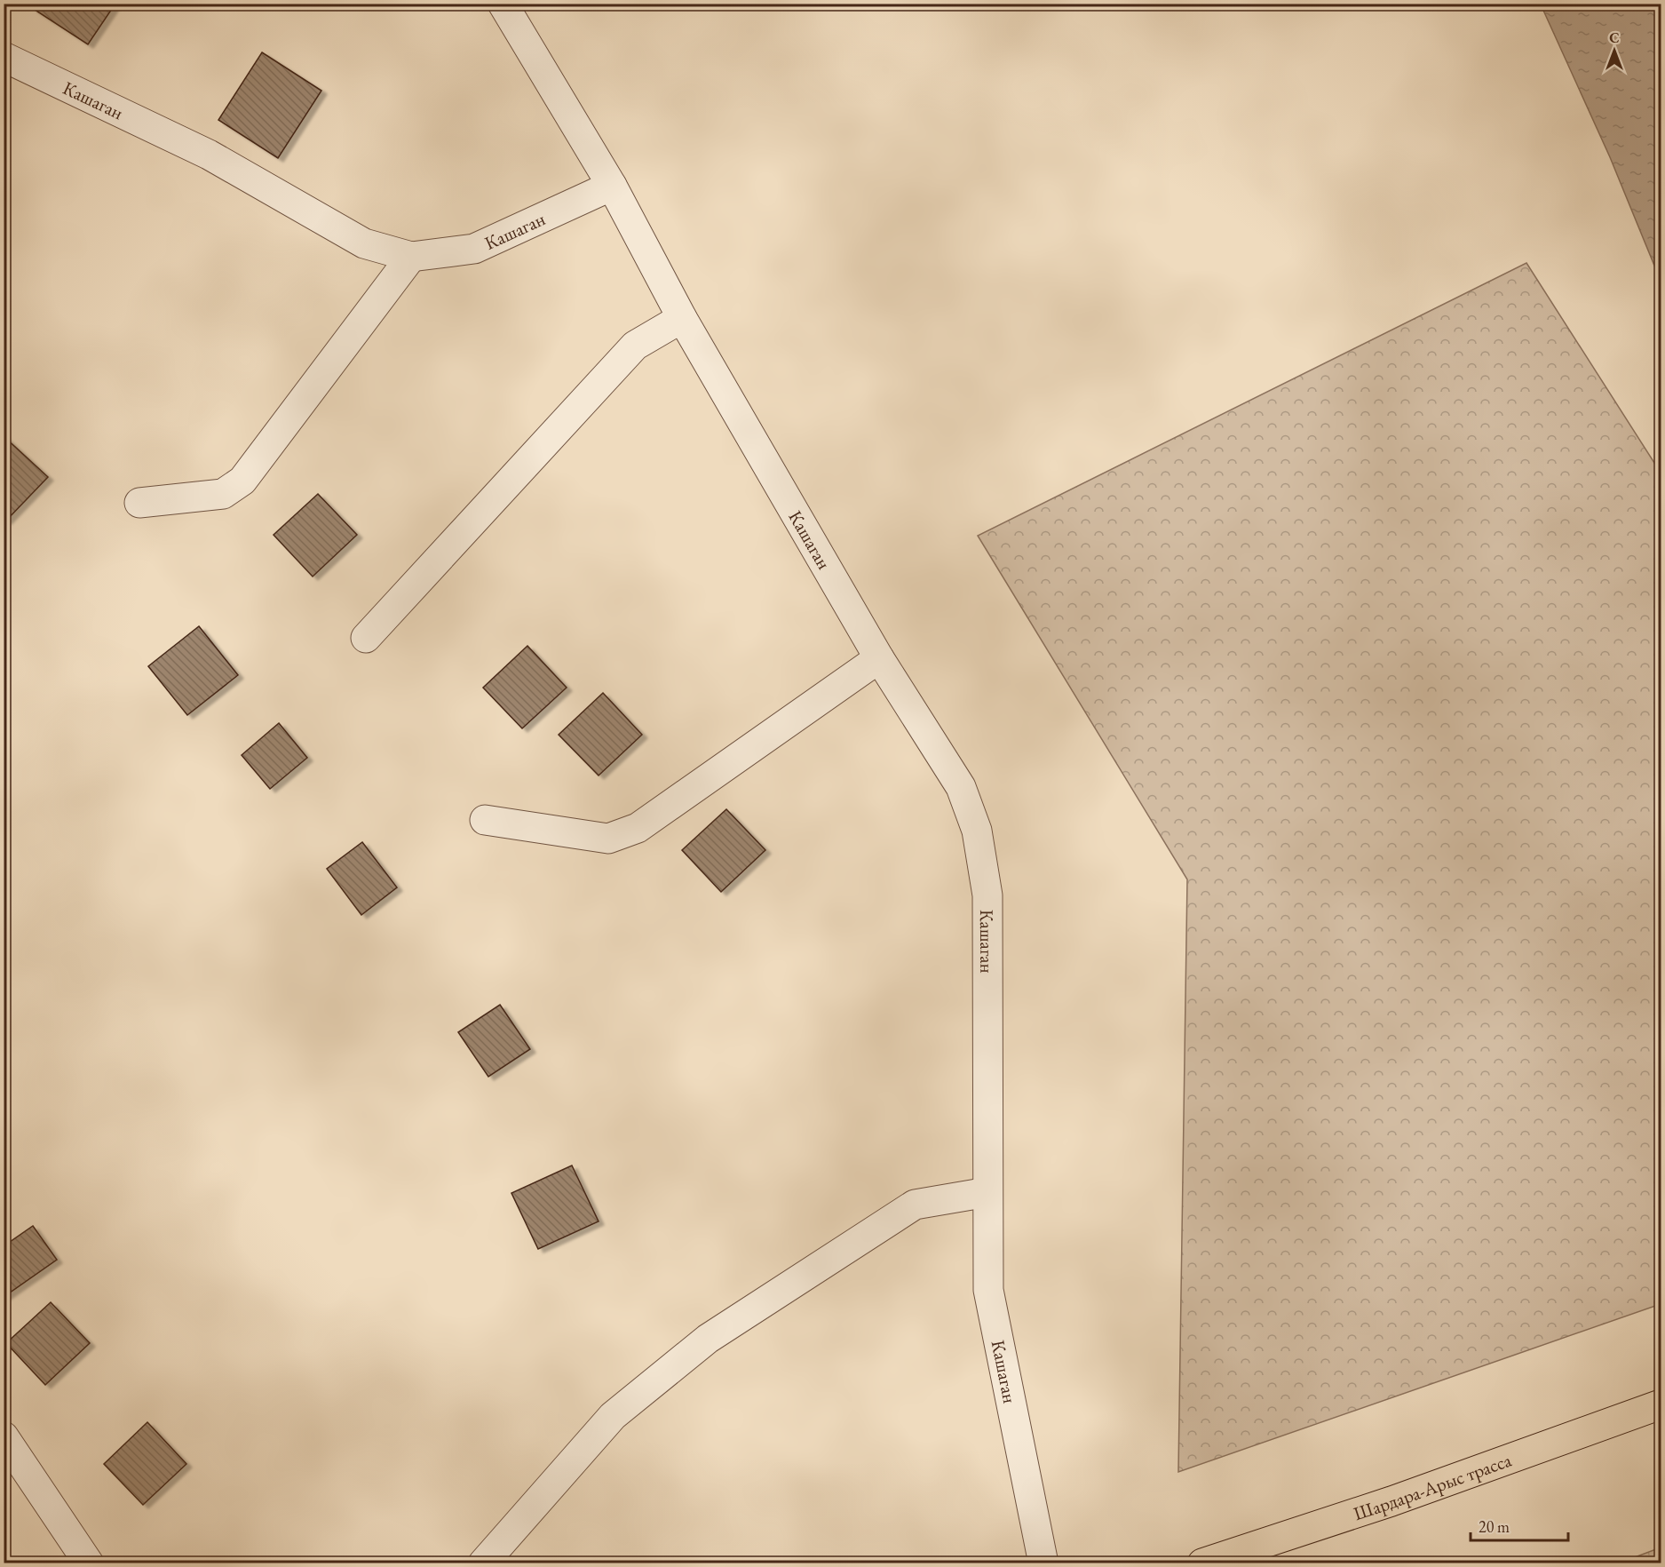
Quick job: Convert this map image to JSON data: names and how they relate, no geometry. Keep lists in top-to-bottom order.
{
  "streets": {
    "main road": ["Шардара-Арыс трасса"],
    "street": ["Кашаган"]
  },
  "scale_bar": "20 m",
  "north": "top"
}
